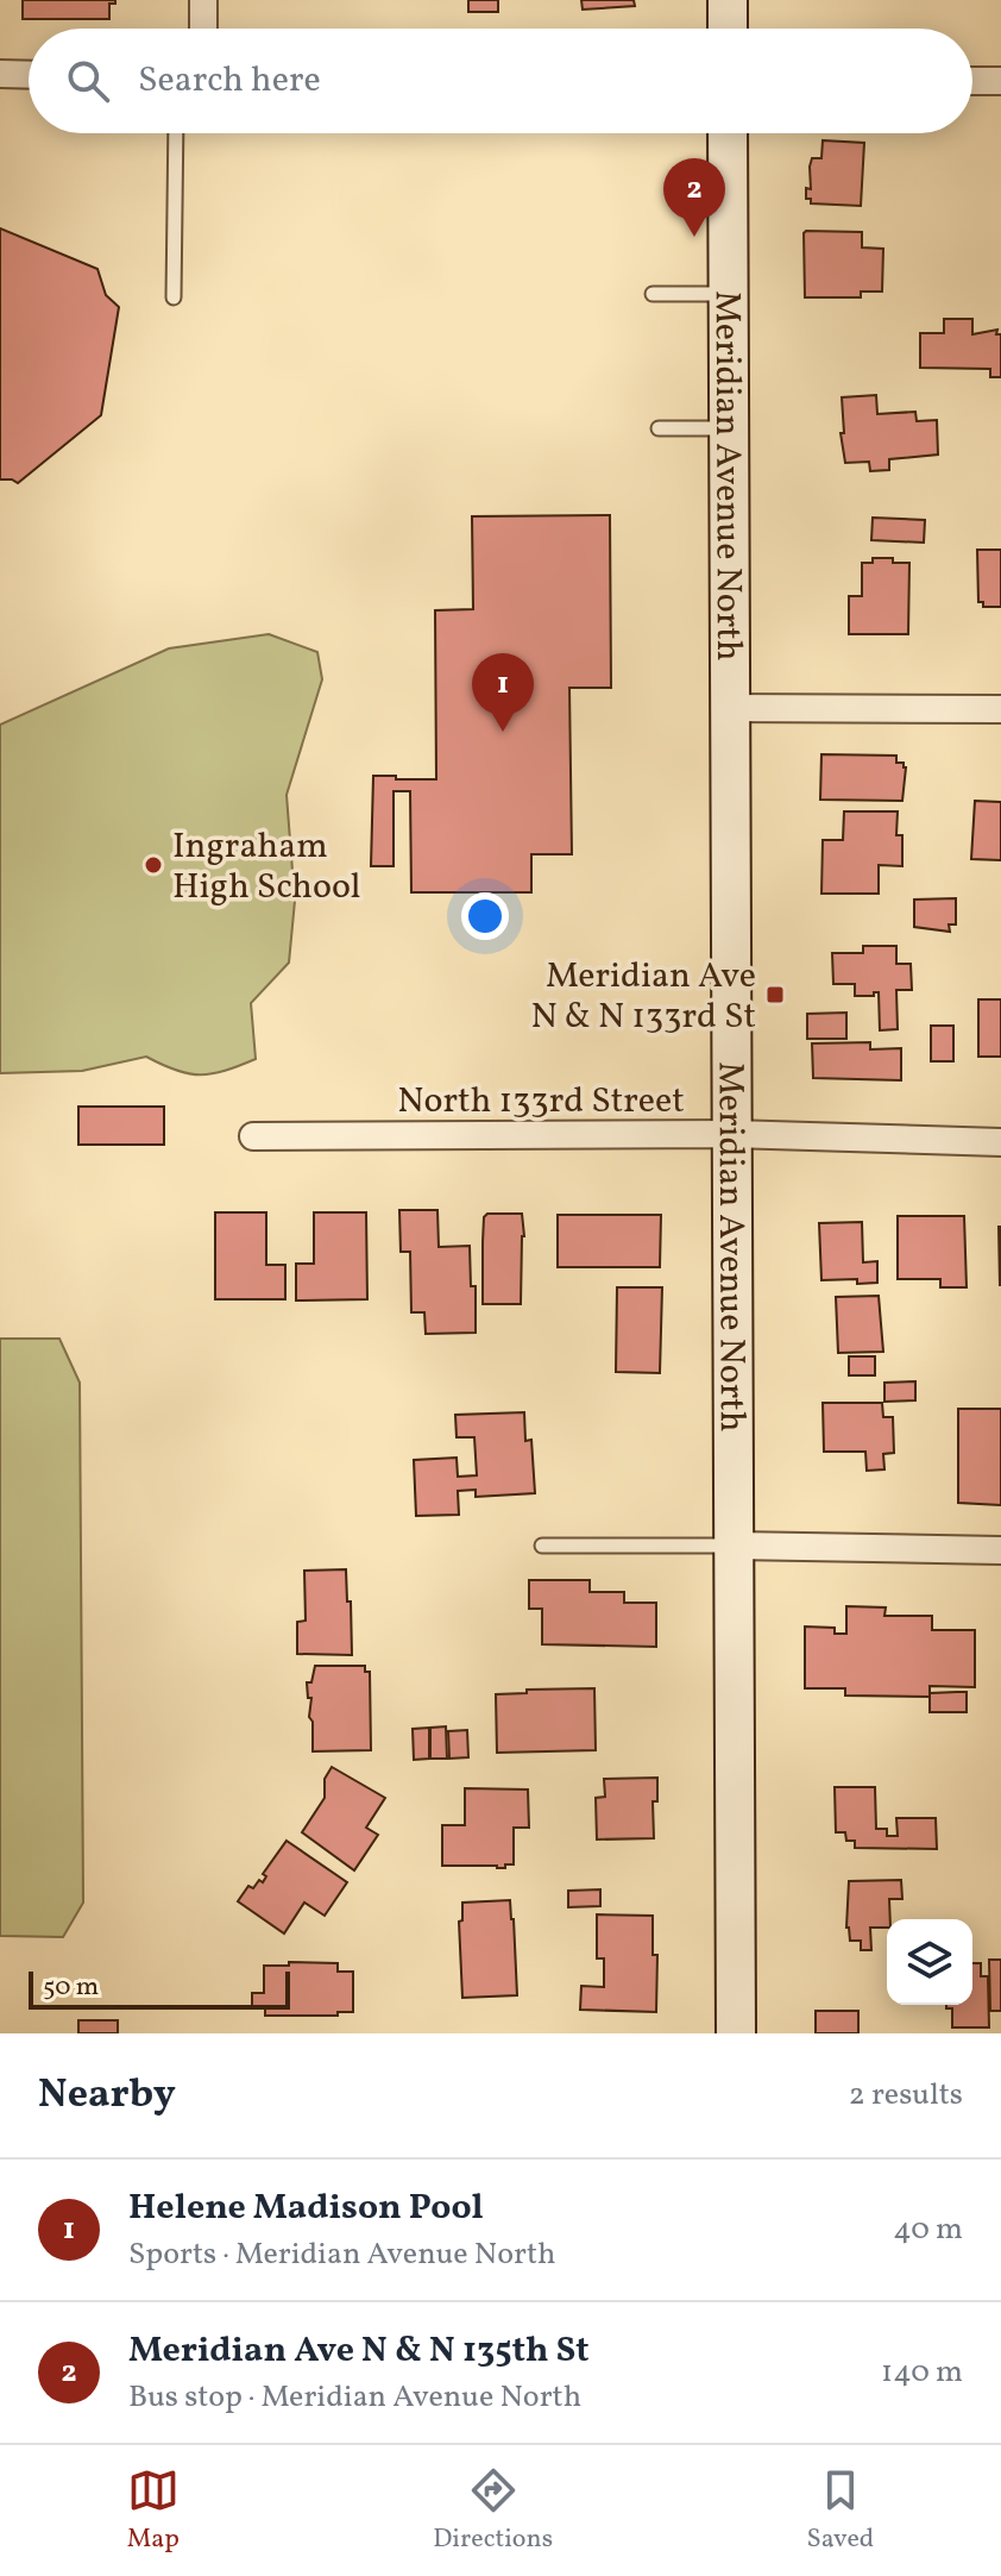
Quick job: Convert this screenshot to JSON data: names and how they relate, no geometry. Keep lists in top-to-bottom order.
{
  "streets": {
    "street": ["Meridian Avenue North", "North 133rd Street"]
  },
  "crossings": [
    ["Meridian Avenue North", "North 133rd Street"]
  ],
  "places": {
    "other": ["Ingraham High School"],
    "transit": ["Meridian Ave N & N 133rd St"]
  },
  "scale_bar": "50 m",
  "page": {
    "search": "Search here",
    "pins": ["2", "1"],
    "scale": "50 m",
    "heading": ["Nearby", "2 results"],
    "list": [
      {
        "mark": "1",
        "name": "Helene Madison Pool",
        "note": "Sports · Meridian Avenue North",
        "value": "40 m"
      },
      {
        "mark": "2",
        "name": "Meridian Ave N & N 135th St",
        "note": "Bus stop · Meridian Avenue North",
        "value": "140 m"
      }
    ],
    "nav": ["Map", "Directions", "Saved"]
  }
}
